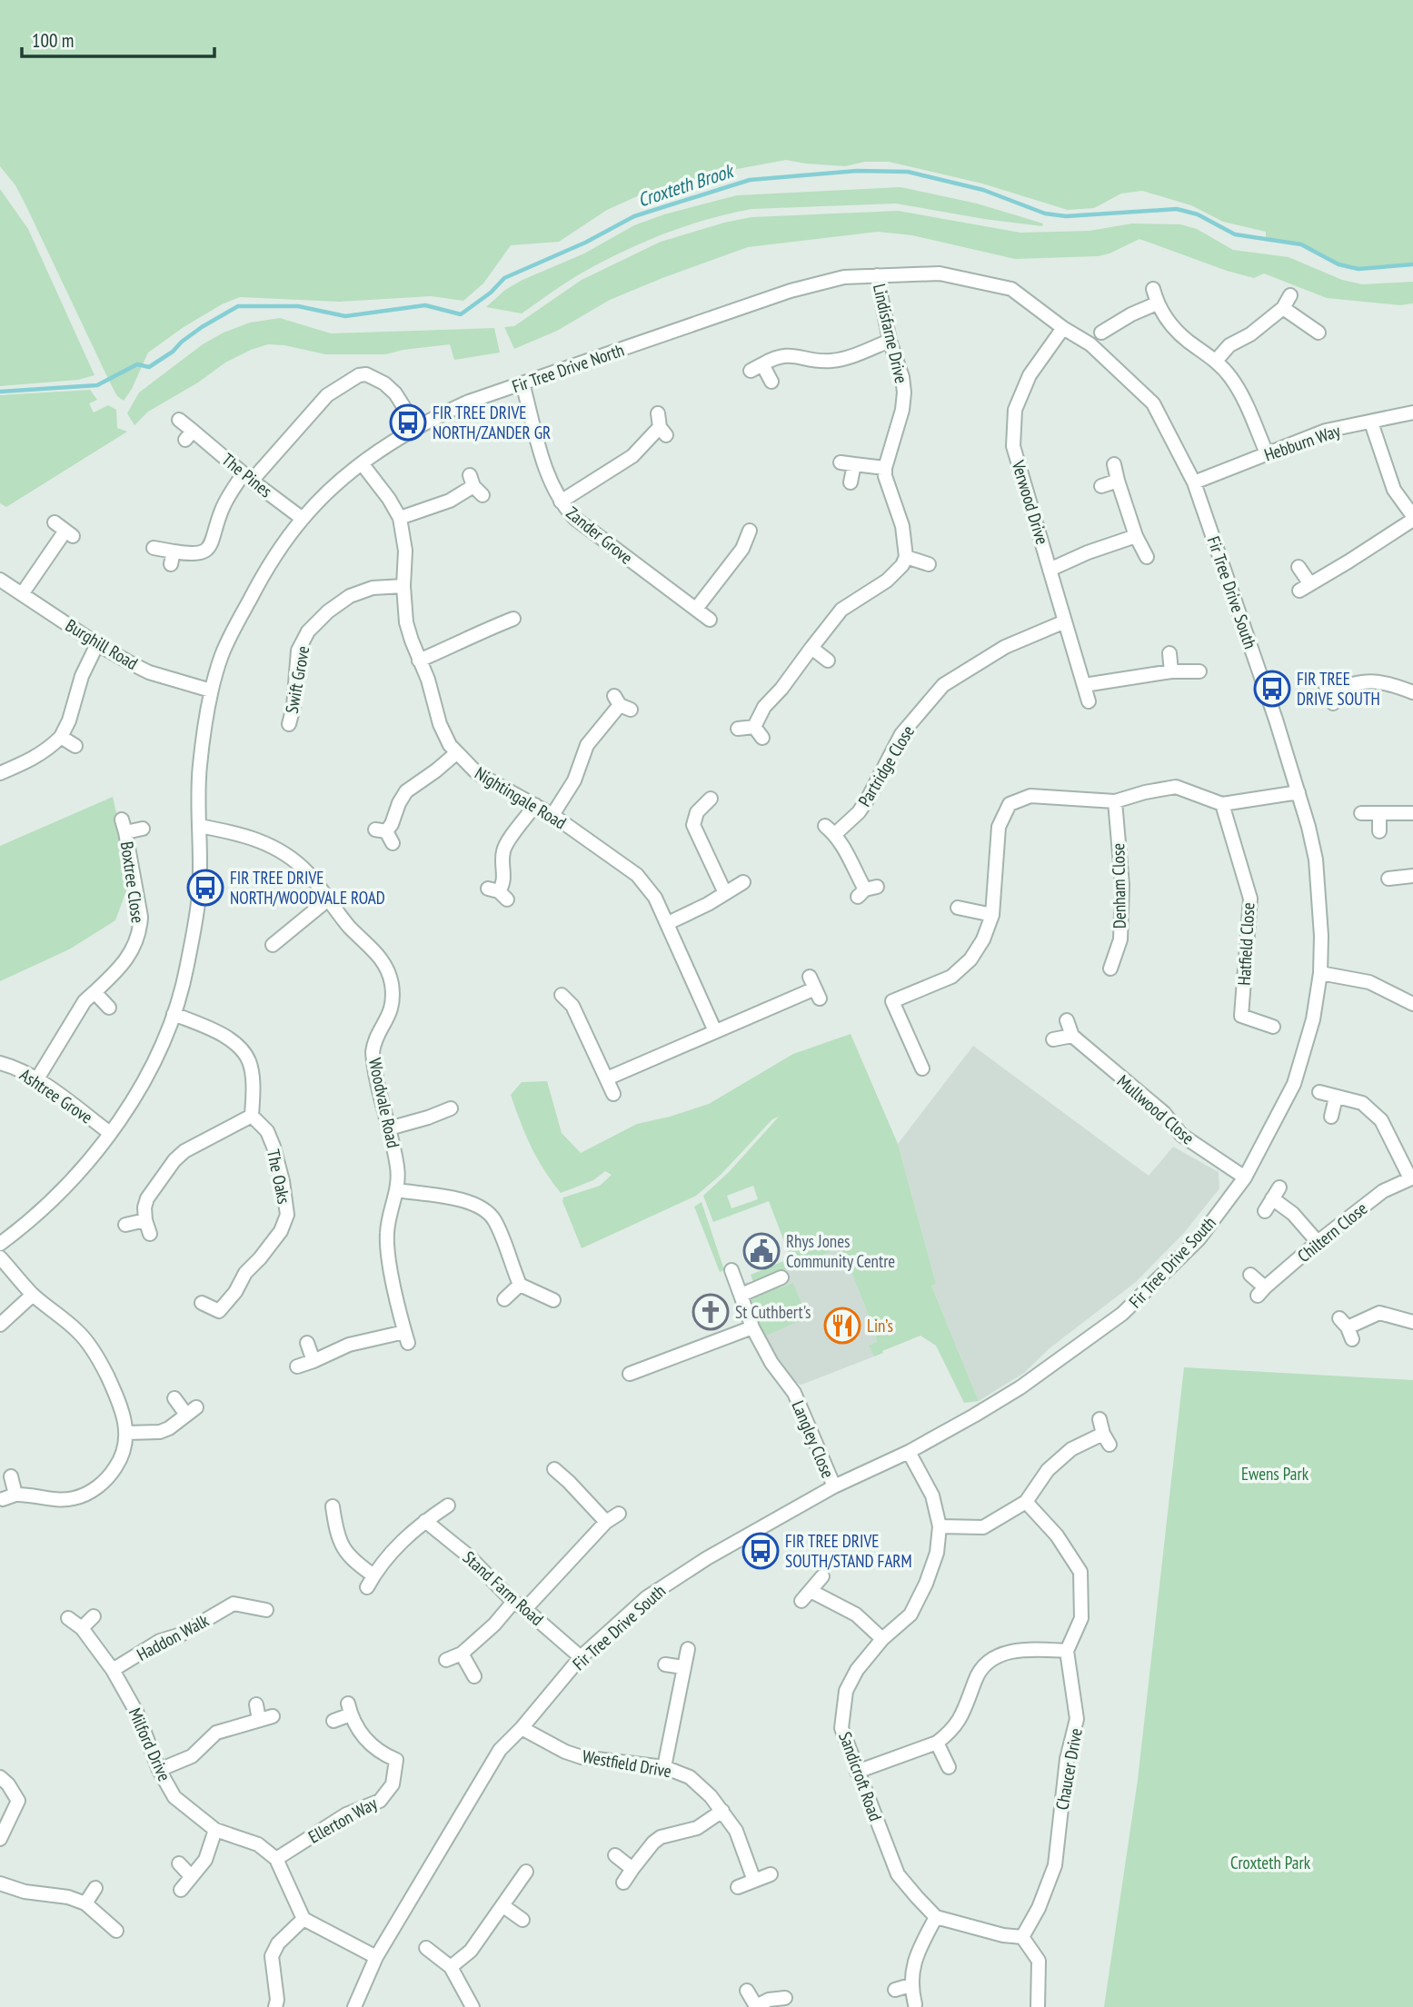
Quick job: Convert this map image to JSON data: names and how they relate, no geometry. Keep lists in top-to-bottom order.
{
  "streets": {
    "street": [
      "Lindisfarne Drive",
      "Fir Tree Drive North",
      "Hebburn Way",
      "The Pines",
      "Verwood Drive",
      "Zander Grove",
      "Fir Tree Drive South",
      "Burghill Road",
      "Swift Grove",
      "Partridge Close",
      "Nightingale Road",
      "Boxtree Close",
      "Denham Close",
      "Hatfield Close",
      "Ashtree Grove",
      "Woodvale Road",
      "Mullwood Close",
      "The Oaks",
      "Chiltern Close",
      "Langley Close",
      "Stand Farm Road",
      "Haddon Walk",
      "Milford Drive",
      "Westfield Drive",
      "Chaucer Drive",
      "Sandicroft Road",
      "Ellerton Way"
    ]
  },
  "crossings": [
    ["Lindisfarne Drive", "Fir Tree Drive North"],
    ["Lindisfarne Drive", "Fir Tree Drive South"],
    ["Fir Tree Drive North", "The Pines"],
    ["Fir Tree Drive North", "Zander Grove"],
    ["Fir Tree Drive North", "Fir Tree Drive South"],
    ["Fir Tree Drive North", "Burghill Road"],
    ["Fir Tree Drive North", "Nightingale Road"],
    ["Fir Tree Drive North", "Ashtree Grove"],
    ["Fir Tree Drive North", "Woodvale Road"],
    ["Hebburn Way", "Fir Tree Drive South"],
    ["Verwood Drive", "Fir Tree Drive South"],
    ["Verwood Drive", "Partridge Close"],
    ["Fir Tree Drive South", "Mullwood Close"],
    ["Fir Tree Drive South", "Langley Close"],
    ["Fir Tree Drive South", "Stand Farm Road"],
    ["Fir Tree Drive South", "Westfield Drive"],
    ["Fir Tree Drive South", "Sandicroft Road"],
    ["Swift Grove", "Nightingale Road"],
    ["Boxtree Close", "Ashtree Grove"],
    ["Haddon Walk", "Milford Drive"],
    ["Milford Drive", "Ellerton Way"]
  ],
  "water": ["Croxteth Brook"],
  "parks": ["Ewens Park", "Croxteth Park"],
  "places": {
    "bus stop": [
      "FIR TREE DRIVE NORTH/ZANDER GR",
      "FIR TREE DRIVE SOUTH",
      "FIR TREE DRIVE NORTH/WOODVALE ROAD",
      "FIR TREE DRIVE SOUTH/STAND FARM"
    ],
    "public building": ["Rhys Jones Community Centre"],
    "church": ["St Cuthbert's"],
    "restaurant": ["Lin’s"]
  },
  "scale_bar": "100 m"
}
